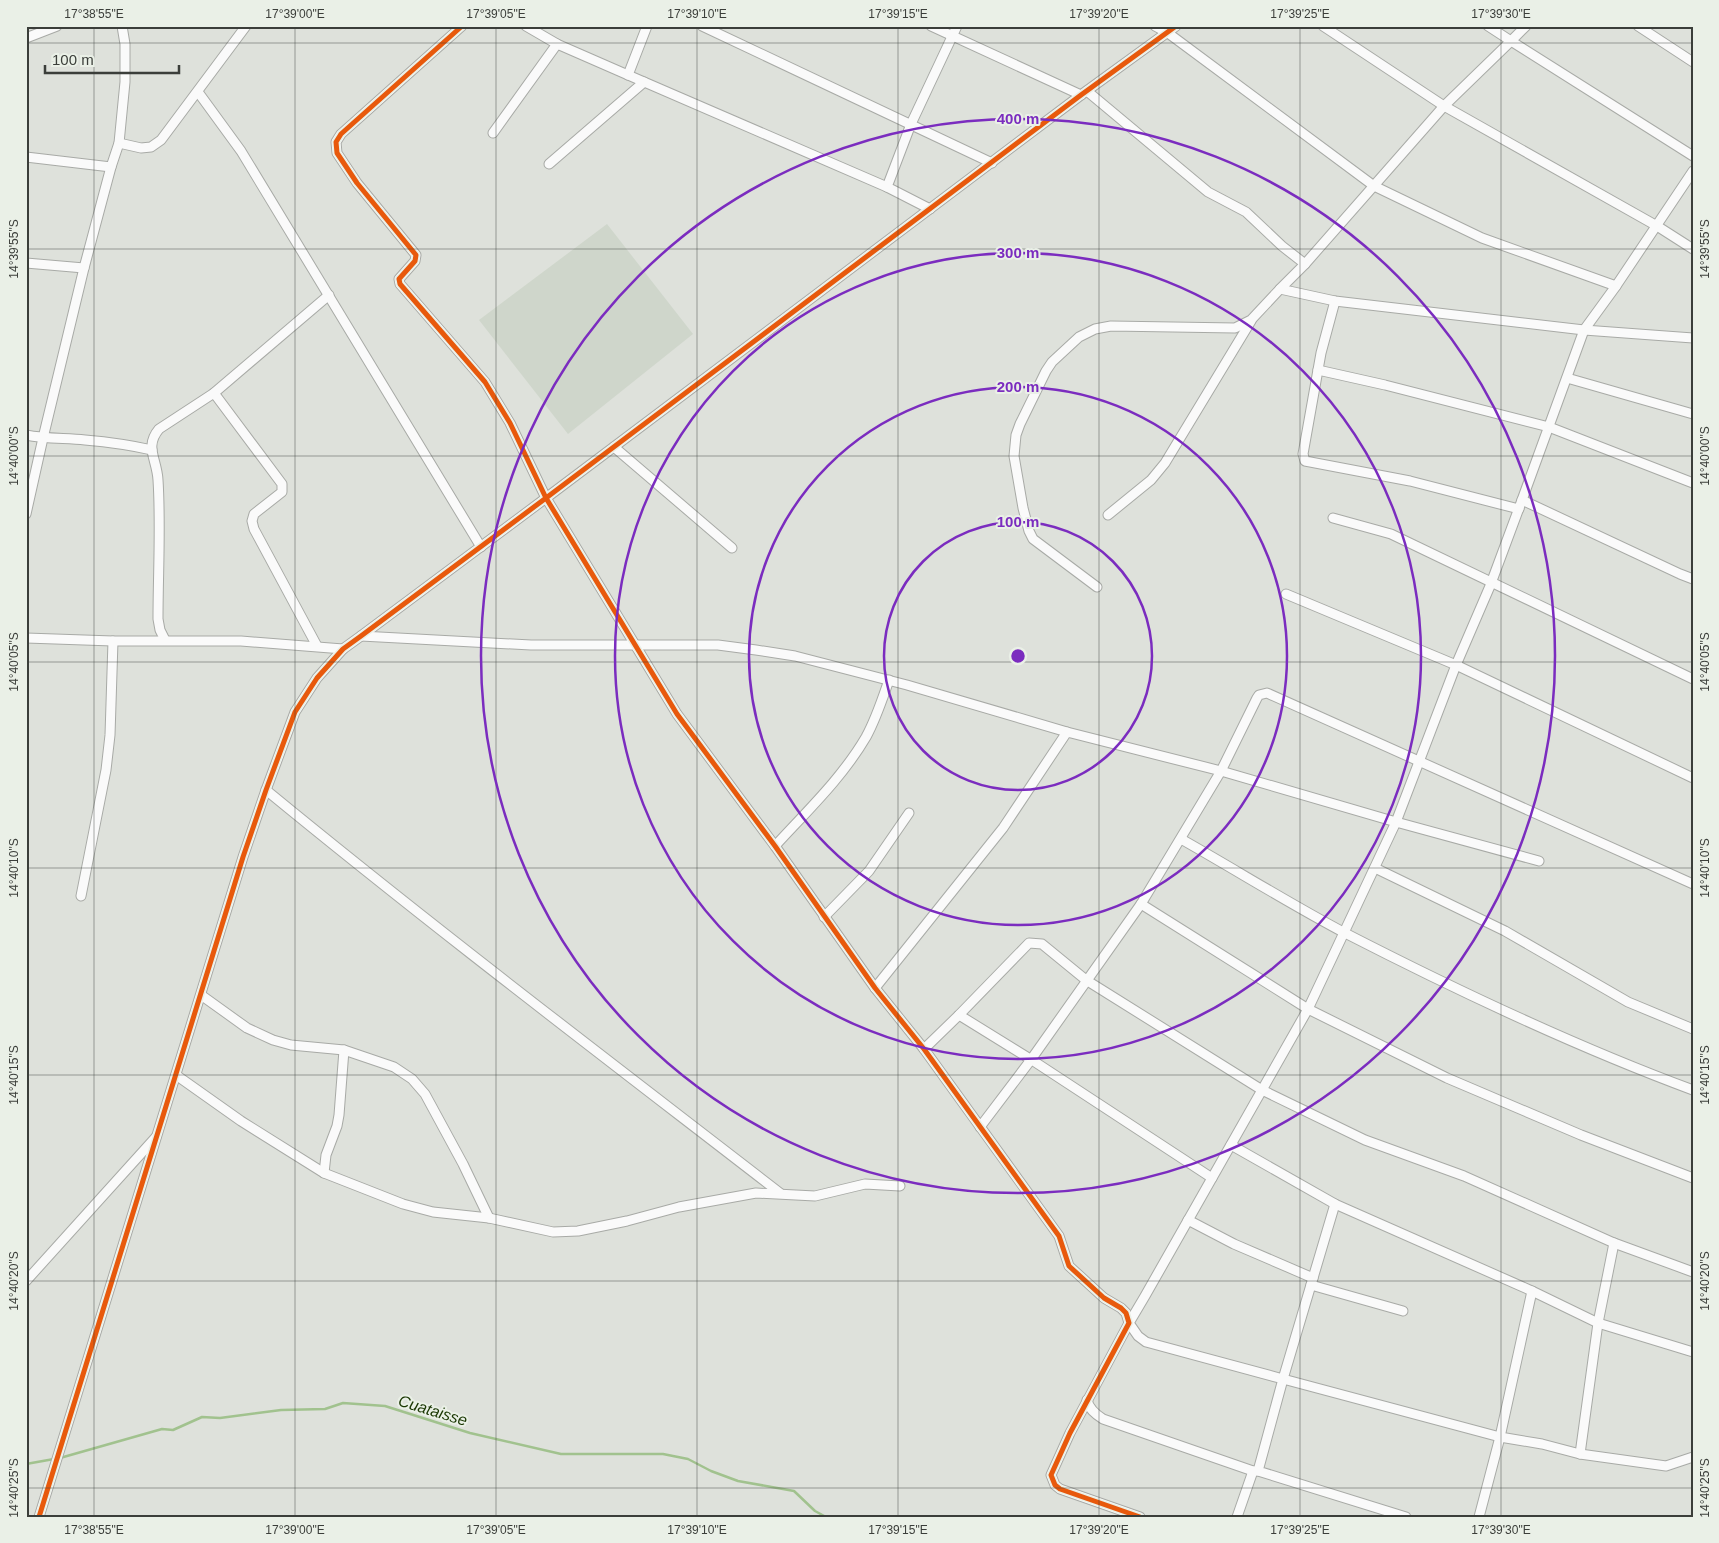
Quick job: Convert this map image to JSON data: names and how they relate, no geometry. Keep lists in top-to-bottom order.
{
  "water": ["Cuataisse"],
  "scale_bar": "100 m",
  "coordinates": [
    "17°38'55\"E",
    "17°39'00\"E",
    "17°39'05\"E",
    "17°39'10\"E",
    "17°39'15\"E",
    "17°39'20\"E",
    "17°39'25\"E",
    "17°39'30\"E",
    "14°39'55\"S",
    "14°40'00\"S",
    "14°40'05\"S",
    "14°40'10\"S",
    "14°40'15\"S",
    "14°40'20\"S",
    "14°40'25\"S"
  ],
  "rings": [
    "400 m",
    "300 m",
    "200 m",
    "100 m"
  ]
}
